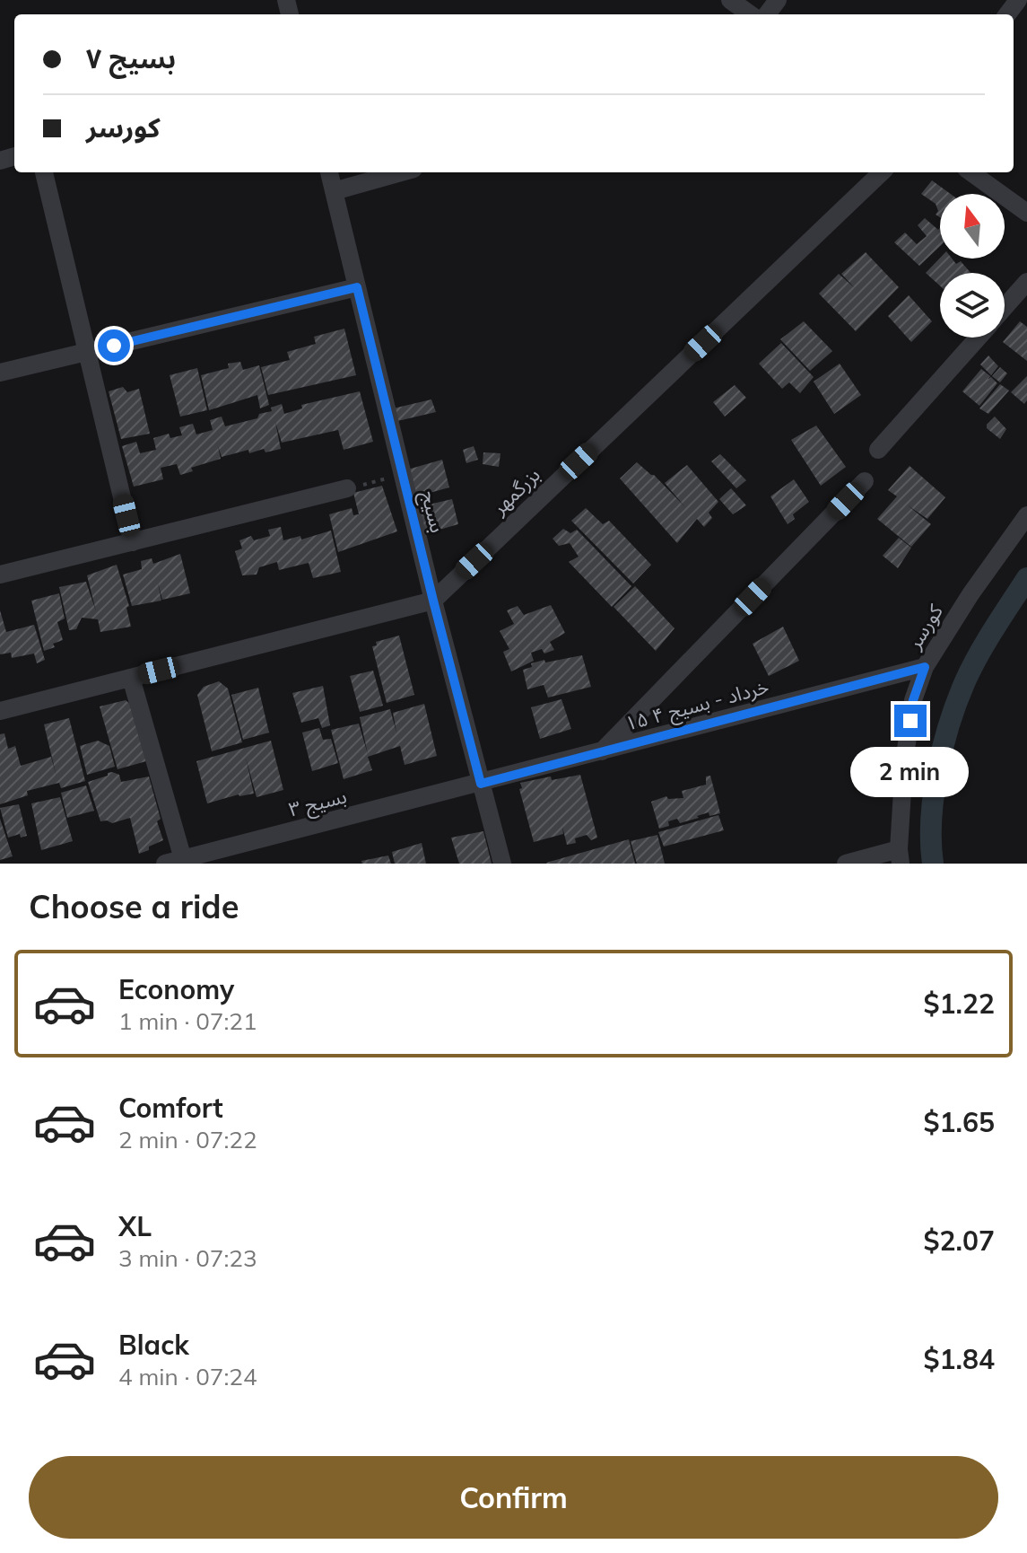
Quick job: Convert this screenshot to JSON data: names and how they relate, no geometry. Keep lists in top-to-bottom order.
{
  "streets": {
    "street": [
      "بزرگمهر",
      "بسیج",
      "کورسر",
      "۱۵ خرداد - بسیج ۴",
      "بسیج ۳"
    ]
  },
  "crossings": [
    ["بزرگمهر", "بسیج"],
    ["بسیج", "۱۵ خرداد - بسیج ۴"],
    ["بسیج", "بسیج ۳"],
    ["کورسر", "۱۵ خرداد - بسیج ۴"],
    ["۱۵ خرداد - بسیج ۴", "بسیج ۳"]
  ],
  "north": "top",
  "page": {
    "banner": ["بسیج ۷", "کورسر"],
    "bubble": "2 min",
    "heading": "Choose a ride",
    "list": [
      {
        "name": "Economy",
        "note": "1 min · 07:21",
        "value": "$1.22"
      },
      {
        "name": "Comfort",
        "note": "2 min · 07:22",
        "value": "$1.65"
      },
      {
        "name": "XL",
        "note": "3 min · 07:23",
        "value": "$2.07"
      },
      {
        "name": "Black",
        "note": "4 min · 07:24",
        "value": "$1.84"
      }
    ],
    "buttons": "Confirm"
  }
}
